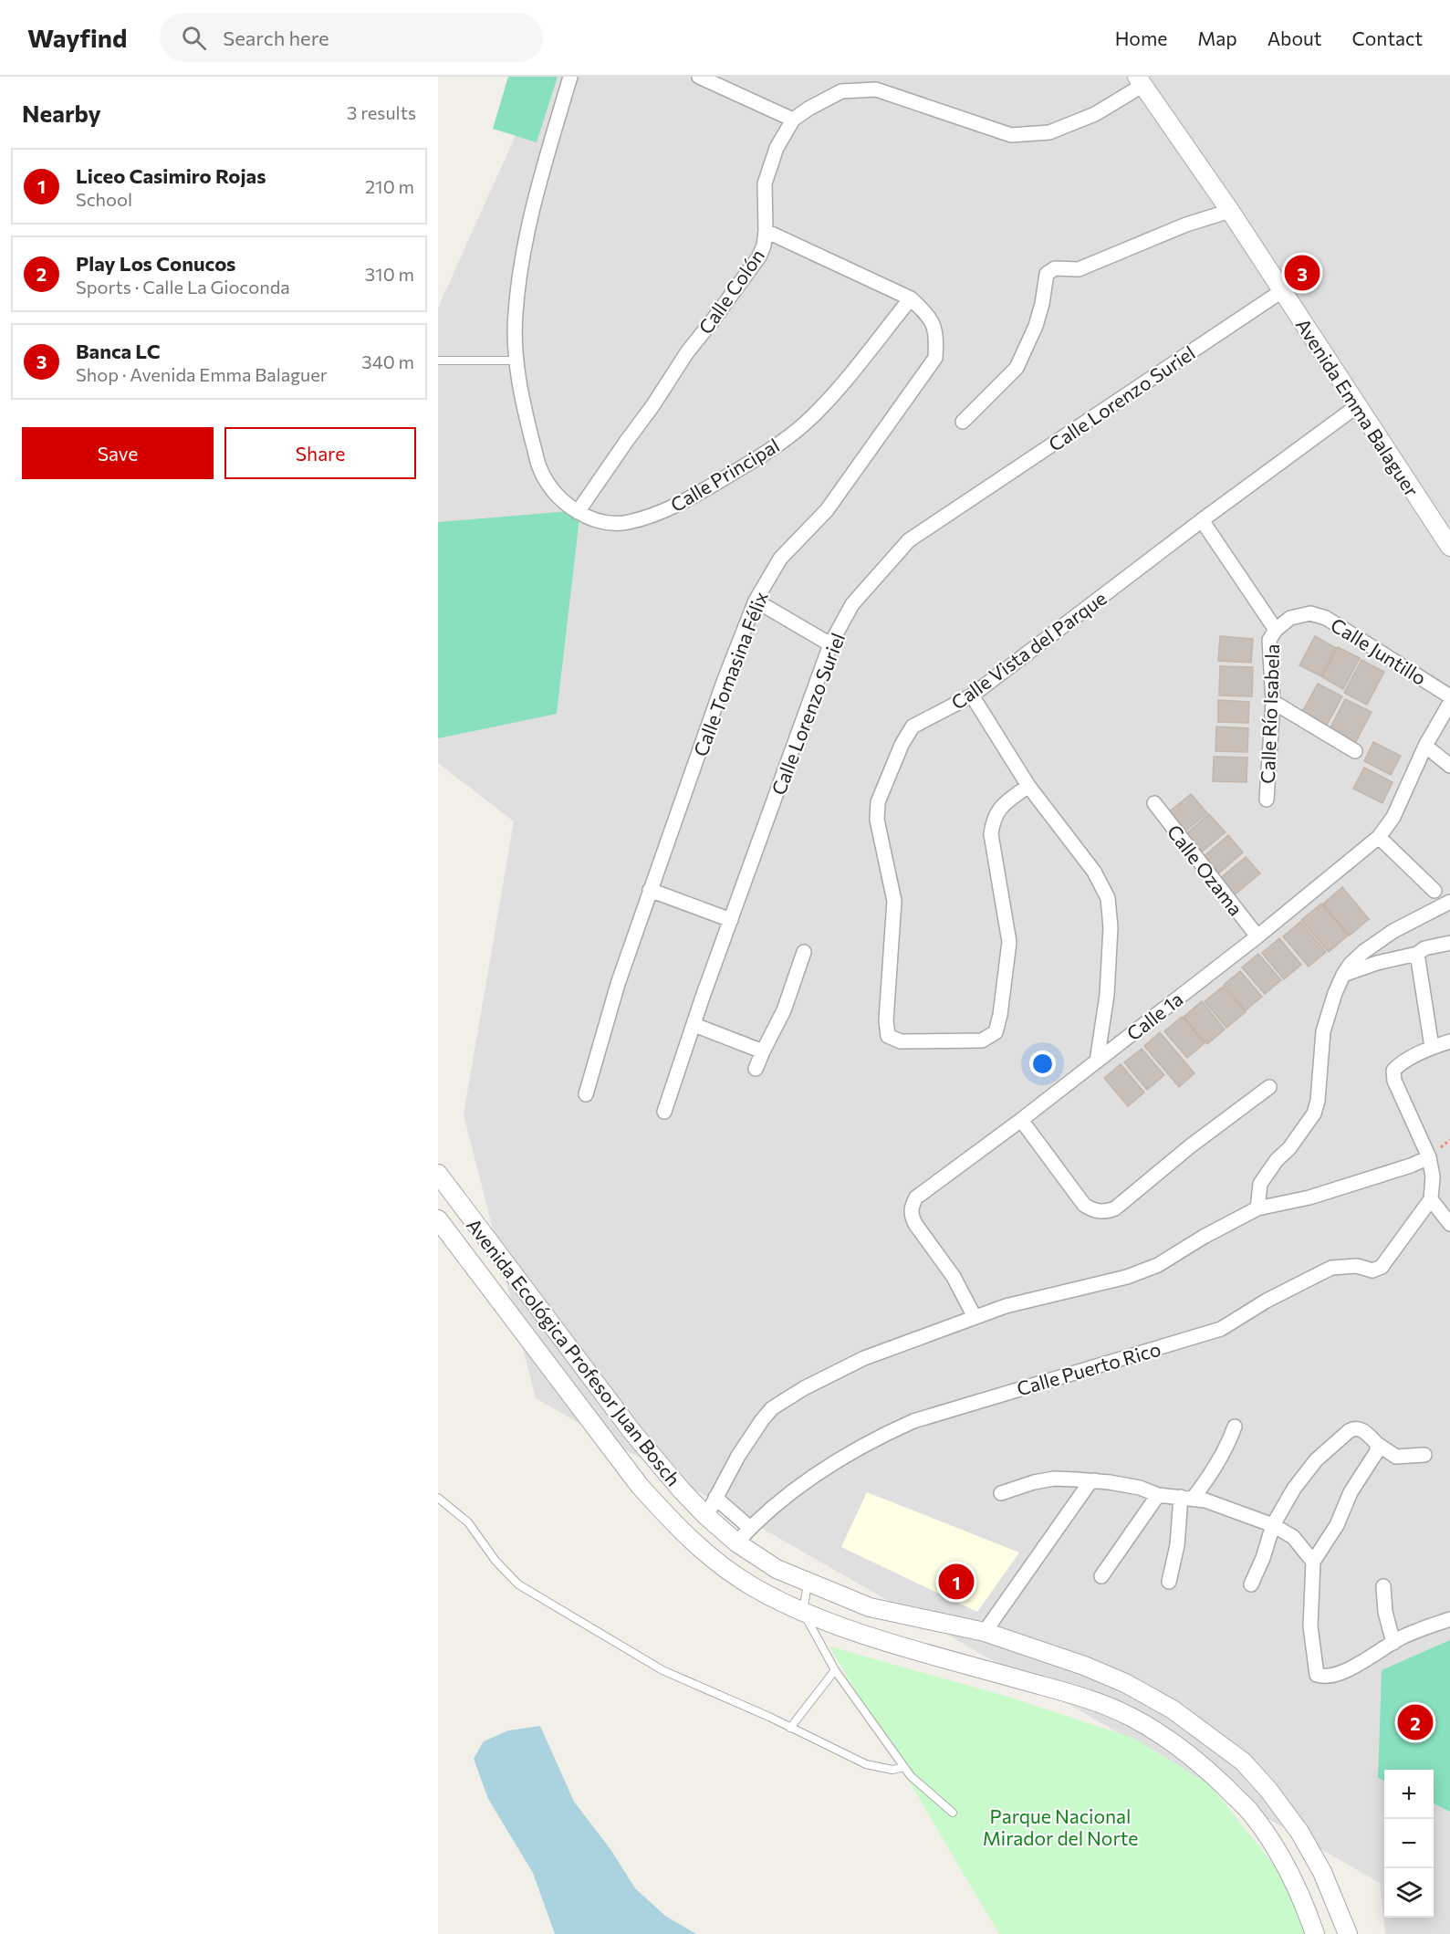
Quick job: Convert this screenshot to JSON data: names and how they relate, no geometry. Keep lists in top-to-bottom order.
{
  "streets": {
    "street": [
      "Calle Colón",
      "Calle Lorenzo Suriel",
      "Avenida Emma Balaguer",
      "Calle Principal",
      "Calle Vista del Parque",
      "Calle Juntillo",
      "Calle Tomasina Félix",
      "Calle Río Isabela",
      "Calle Ozama",
      "Calle 1a",
      "Avenida Ecológica Profesor Juan Bosch",
      "Calle Puerto Rico"
    ]
  },
  "crossings": [
    ["Calle Colón", "Avenida Emma Balaguer"],
    ["Calle Colón", "Calle Principal"],
    ["Calle Colón", "Calle Tomasina Félix"],
    ["Calle Lorenzo Suriel", "Avenida Emma Balaguer"],
    ["Avenida Emma Balaguer", "Calle Vista del Parque"],
    ["Calle Principal", "Calle Tomasina Félix"],
    ["Calle Vista del Parque", "Calle Río Isabela"],
    ["Calle Juntillo", "Calle Río Isabela"],
    ["Calle Ozama", "Calle 1a"],
    ["Avenida Ecológica Profesor Juan Bosch", "Calle Puerto Rico"]
  ],
  "parks": ["Parque Nacional Mirador del Norte"],
  "page": {
    "header": "Wayfind",
    "search": "Search here",
    "nav": [
      "Home",
      "Map",
      "About",
      "Contact"
    ],
    "heading": ["Nearby", "3 results"],
    "list": [
      {
        "mark": "1",
        "name": "Liceo Casimiro Rojas",
        "note": "School",
        "value": "210 m"
      },
      {
        "mark": "2",
        "name": "Play Los Conucos",
        "note": "Sports · Calle La Gioconda",
        "value": "310 m"
      },
      {
        "mark": "3",
        "name": "Banca LC",
        "note": "Shop · Avenida Emma Balaguer",
        "value": "340 m"
      }
    ],
    "pins": ["3", "1", "2"],
    "buttons": ["Save", "Share"],
    "map_buttons": ["+", "−"]
  }
}
